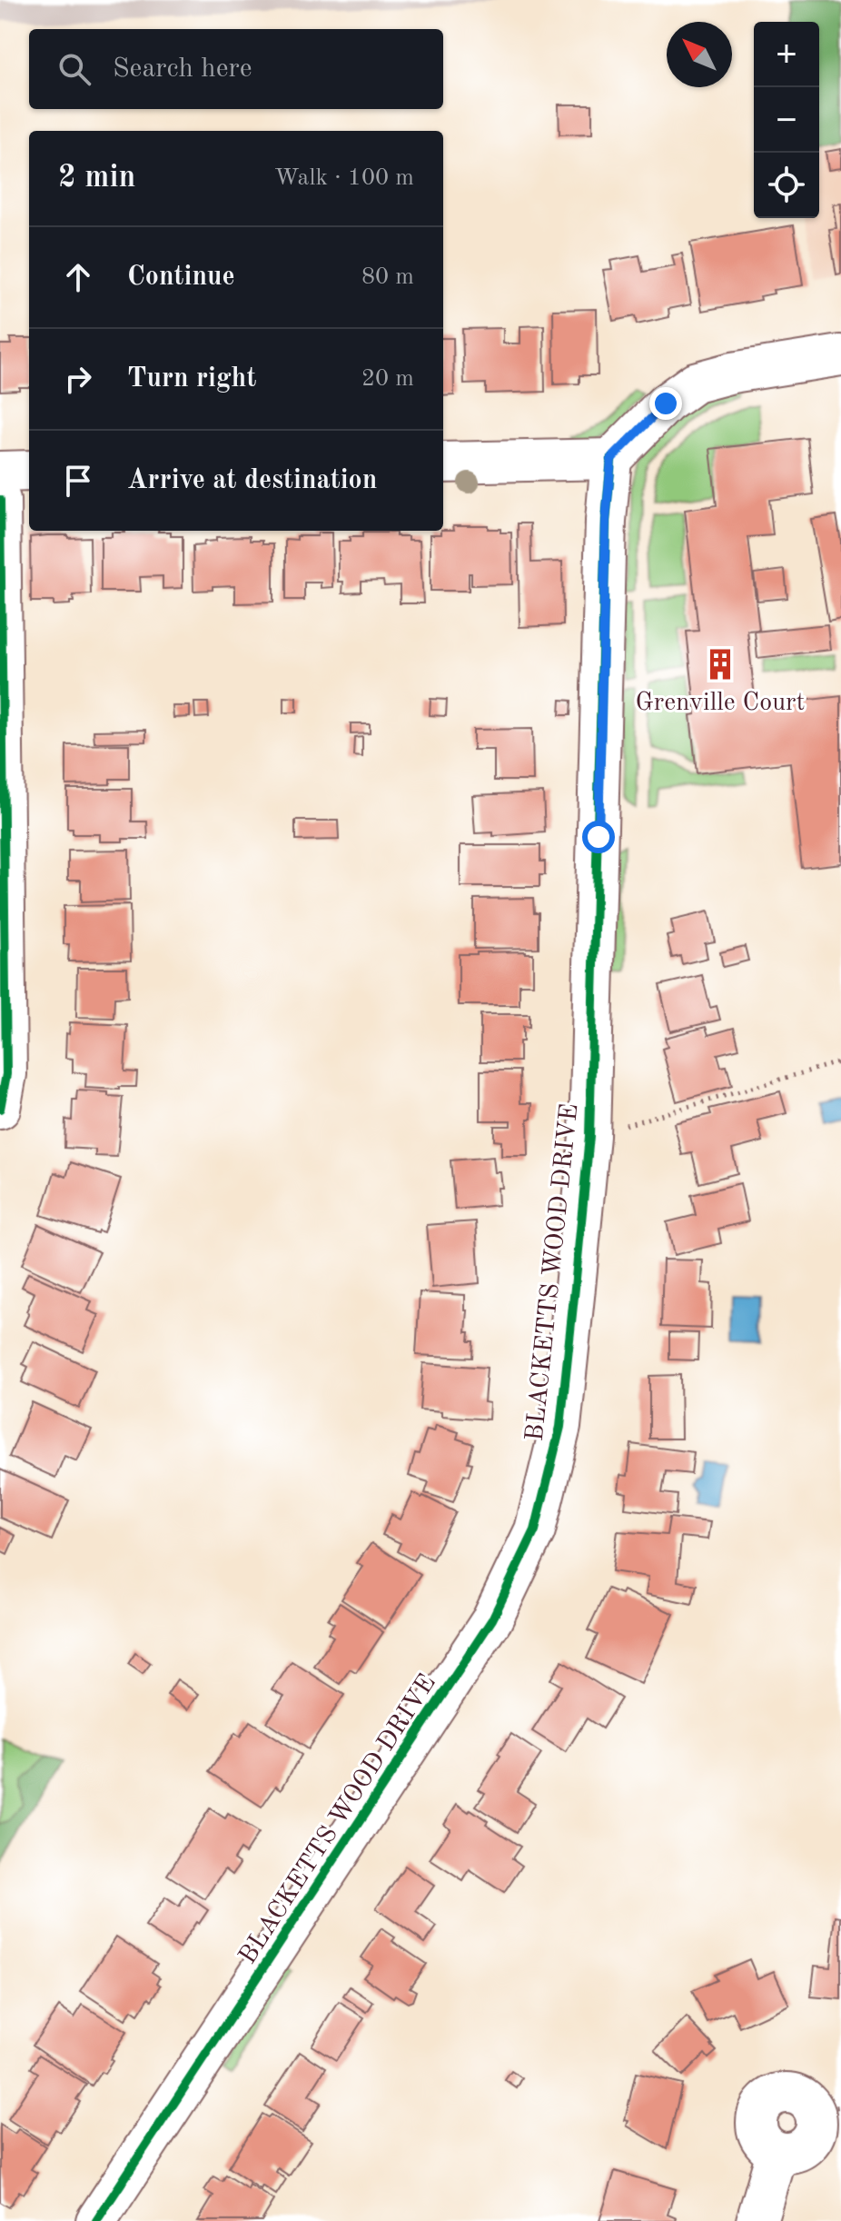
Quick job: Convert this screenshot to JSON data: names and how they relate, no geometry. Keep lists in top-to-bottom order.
{
  "streets": {
    "street": ["BLACKETTS WOOD DRIVE"]
  },
  "places": {
    "building": ["Grenville Court"]
  },
  "north": "top left",
  "page": {
    "map_buttons": ["+", "−"],
    "search": "Search here",
    "heading": ["2 min", "Walk · 100 m"],
    "list": [
      ["Continue", "80 m"],
      ["Turn right", "20 m"],
      "Arrive at destination"
    ]
  }
}
